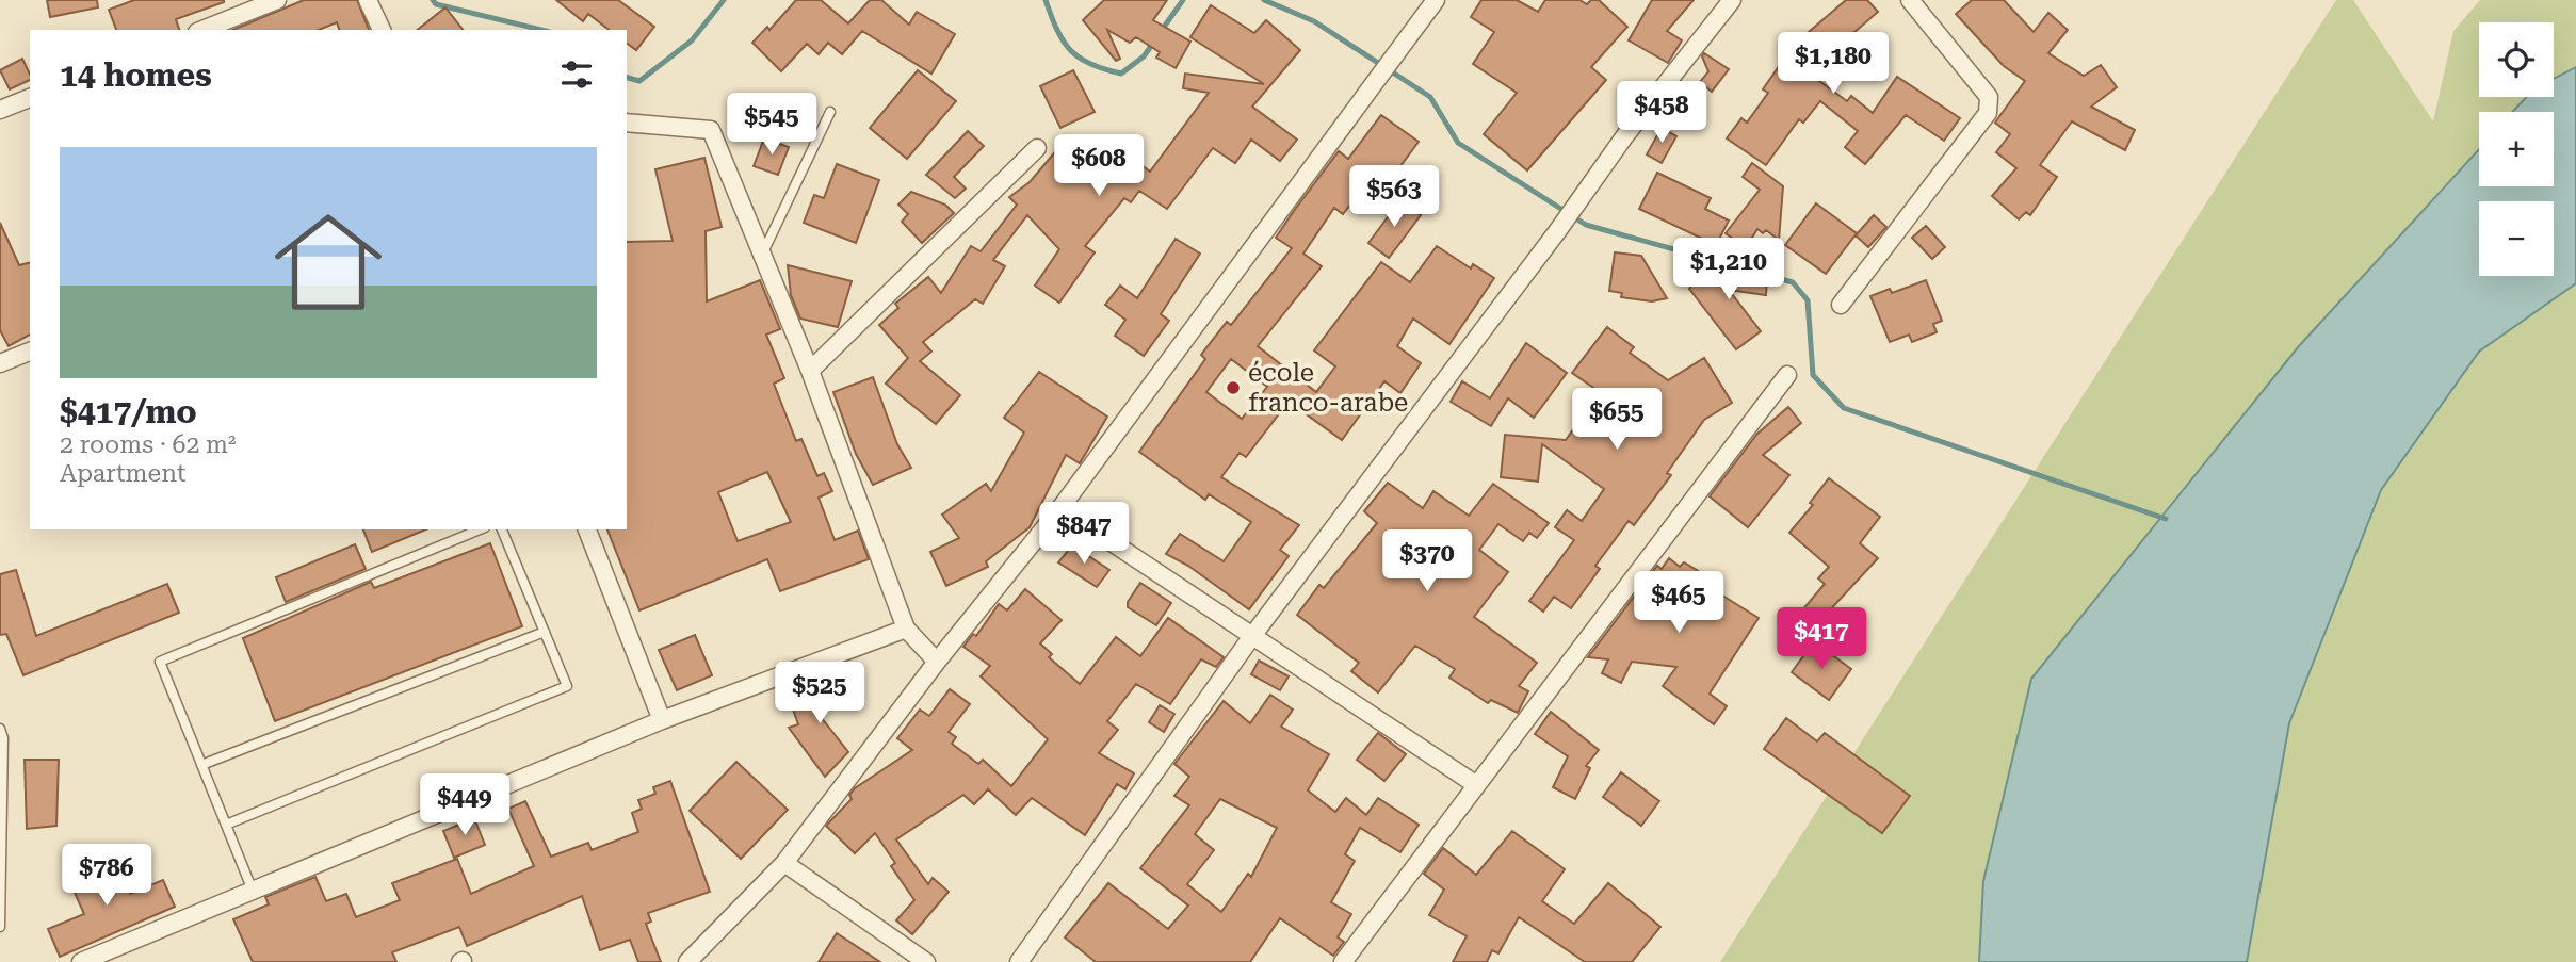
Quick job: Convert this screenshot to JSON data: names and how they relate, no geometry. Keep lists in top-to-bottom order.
{
  "places": ["école franco-arabe"],
  "page": {
    "map_buttons": ["+", "−"],
    "heading": "14 homes",
    "price": [
      "$1,180",
      "$458",
      "$545",
      "$608",
      "$563",
      "$1,210",
      "$655",
      "$847",
      "$370",
      "$465",
      "$417",
      "$525",
      "$449",
      "$786"
    ],
    "list": [
      {
        "name": "$417/mo",
        "note": "2 rooms · 62 m² · Apartment"
      }
    ]
  }
}
